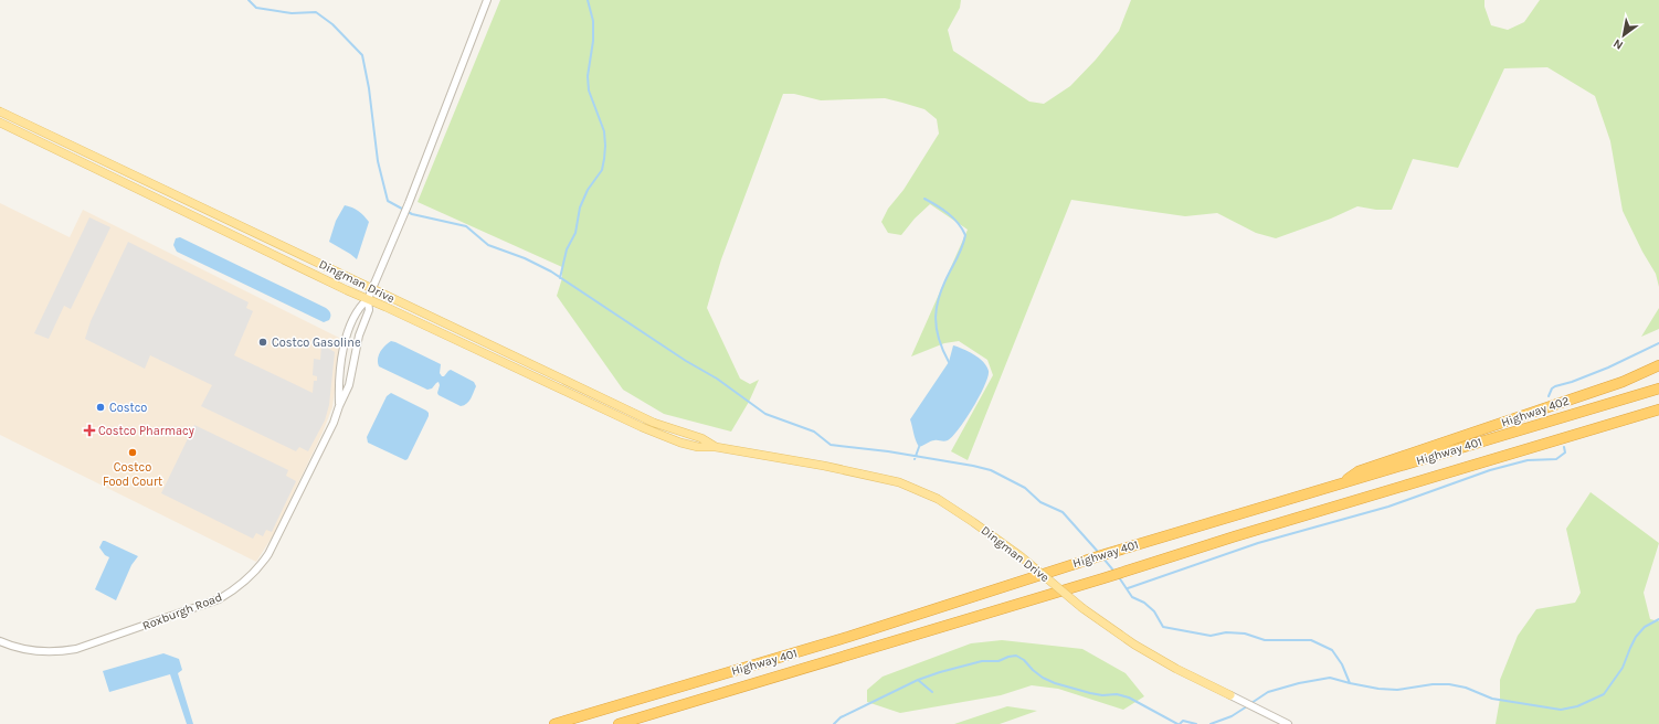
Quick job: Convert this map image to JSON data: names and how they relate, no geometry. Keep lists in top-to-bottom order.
{
  "streets": {
    "highway": ["Highway 402", "Highway 401"],
    "main road": ["Dingman Drive"],
    "street": ["Roxburgh Road"]
  },
  "crossings": [
    ["Dingman Drive", "Roxburgh Road"],
    ["Highway 402", "Highway 401"]
  ],
  "places": {
    "other": ["Costco Gasoline", "Costco", "Costco Food Court"],
    "health": ["Costco Pharmacy"]
  },
  "north": "bottom left"
}
